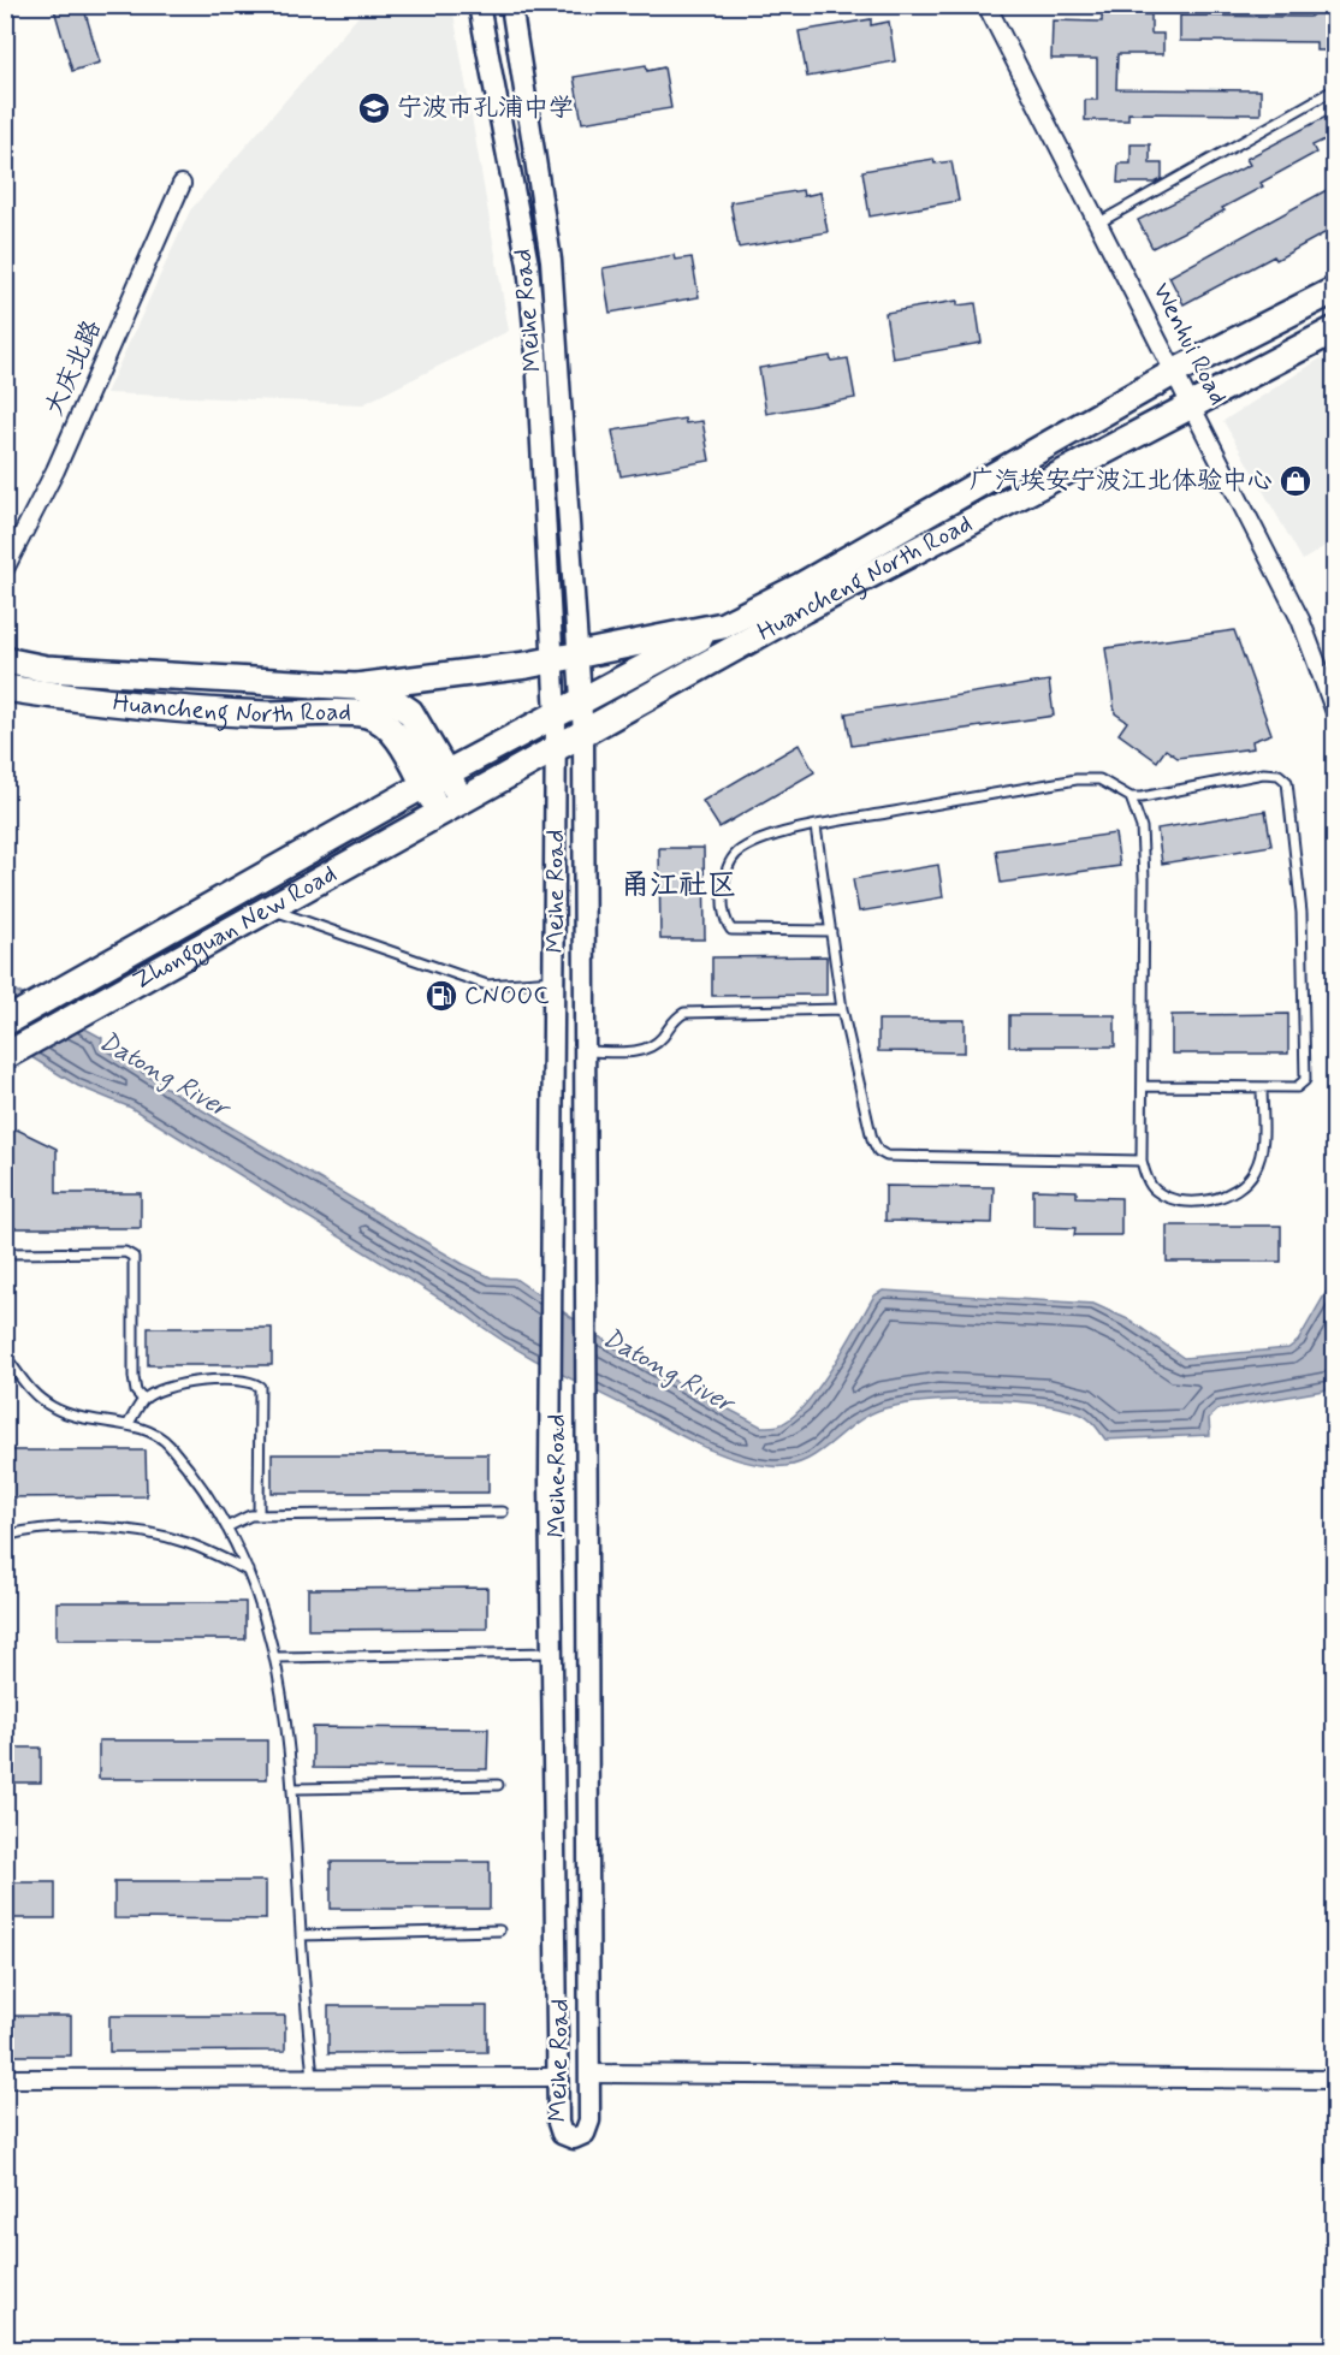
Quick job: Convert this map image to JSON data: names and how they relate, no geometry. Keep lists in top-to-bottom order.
{
  "streets": {
    "main road": ["Huancheng North Road", "Zhongguan New Road"],
    "street": ["Meihe Road", "Wenhui Road", "大庆北路"]
  },
  "crossings": [
    ["Meihe Road", "Huancheng North Road"],
    ["Wenhui Road", "Huancheng North Road"],
    ["Huancheng North Road", "Zhongguan New Road"]
  ],
  "districts": ["甬江社区"],
  "water": ["Datong River"],
  "places": {
    "school or university": ["宁波市孔浦中学"],
    "shop": ["广汽埃安宁波江北体验中心"],
    "fuel station": ["CNOOC"]
  }
}
